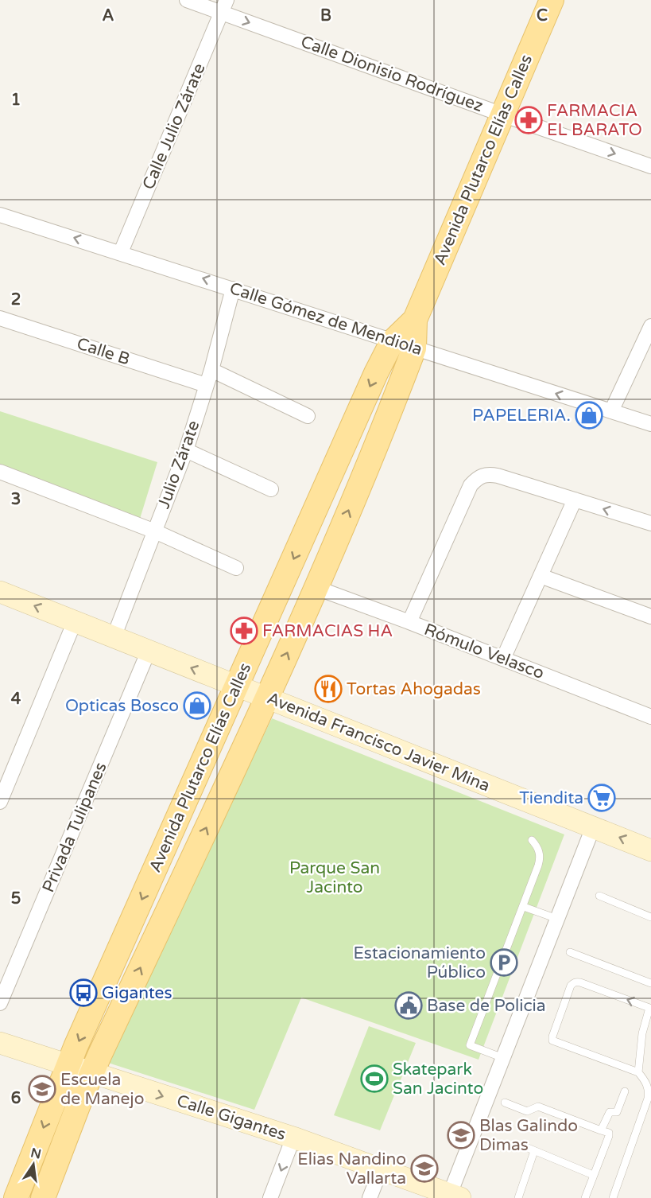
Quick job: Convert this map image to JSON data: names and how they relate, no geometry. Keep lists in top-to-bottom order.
{
  "streets": {
    "main road": ["Avenida Plutarco Elías Calles", "Avenida Francisco Javier Mina", "Calle Gigantes"],
    "street": [
      "Calle Dionisio Rodríguez",
      "Calle Julio Zárate",
      "Calle Gómez de Mendiola",
      "Calle B",
      "Julio Zárate",
      "Rómulo Velasco",
      "Privada Tulipanes"
    ]
  },
  "crossings": [
    ["Calle Dionisio Rodríguez", "Calle Julio Zárate"],
    ["Calle Dionisio Rodríguez", "Avenida Plutarco Elías Calles"],
    ["Calle Julio Zárate", "Calle Gómez de Mendiola"],
    ["Avenida Plutarco Elías Calles", "Calle Gómez de Mendiola"],
    ["Avenida Plutarco Elías Calles", "Rómulo Velasco"],
    ["Avenida Plutarco Elías Calles", "Avenida Francisco Javier Mina"],
    ["Avenida Plutarco Elías Calles", "Calle Gigantes"],
    ["Calle Gómez de Mendiola", "Julio Zárate"],
    ["Calle B", "Julio Zárate"],
    ["Julio Zárate", "Avenida Francisco Javier Mina"],
    ["Avenida Francisco Javier Mina", "Privada Tulipanes"]
  ],
  "one_way": ["Calle Dionisio Rodríguez", "Calle Gómez de Mendiola", "Calle Gigantes"],
  "parks": ["Parque San Jacinto"],
  "places": {
    "pharmacy": ["FARMACIA EL BARATO", "FARMACIAS HA"],
    "shop": ["PAPELERIA.", "Opticas Bosco"],
    "restaurant": ["Tortas Ahogadas"],
    "supermarket": ["Tiendita"],
    "parking": ["Estacionamiento Público"],
    "bus stop": ["Gigantes"],
    "public building": ["Base de Policia"],
    "sports": ["Skatepark San Jacinto"],
    "school or university": ["Escuela de Manejo", "Blas Galindo Dimas", "Elias Nandino Vallarta"]
  },
  "north": "top",
  "grid": {
    "columns": ["A", "B", "C"],
    "rows": [
      "1",
      "2",
      "3",
      "4",
      "5",
      "6"
    ]
  }
}
